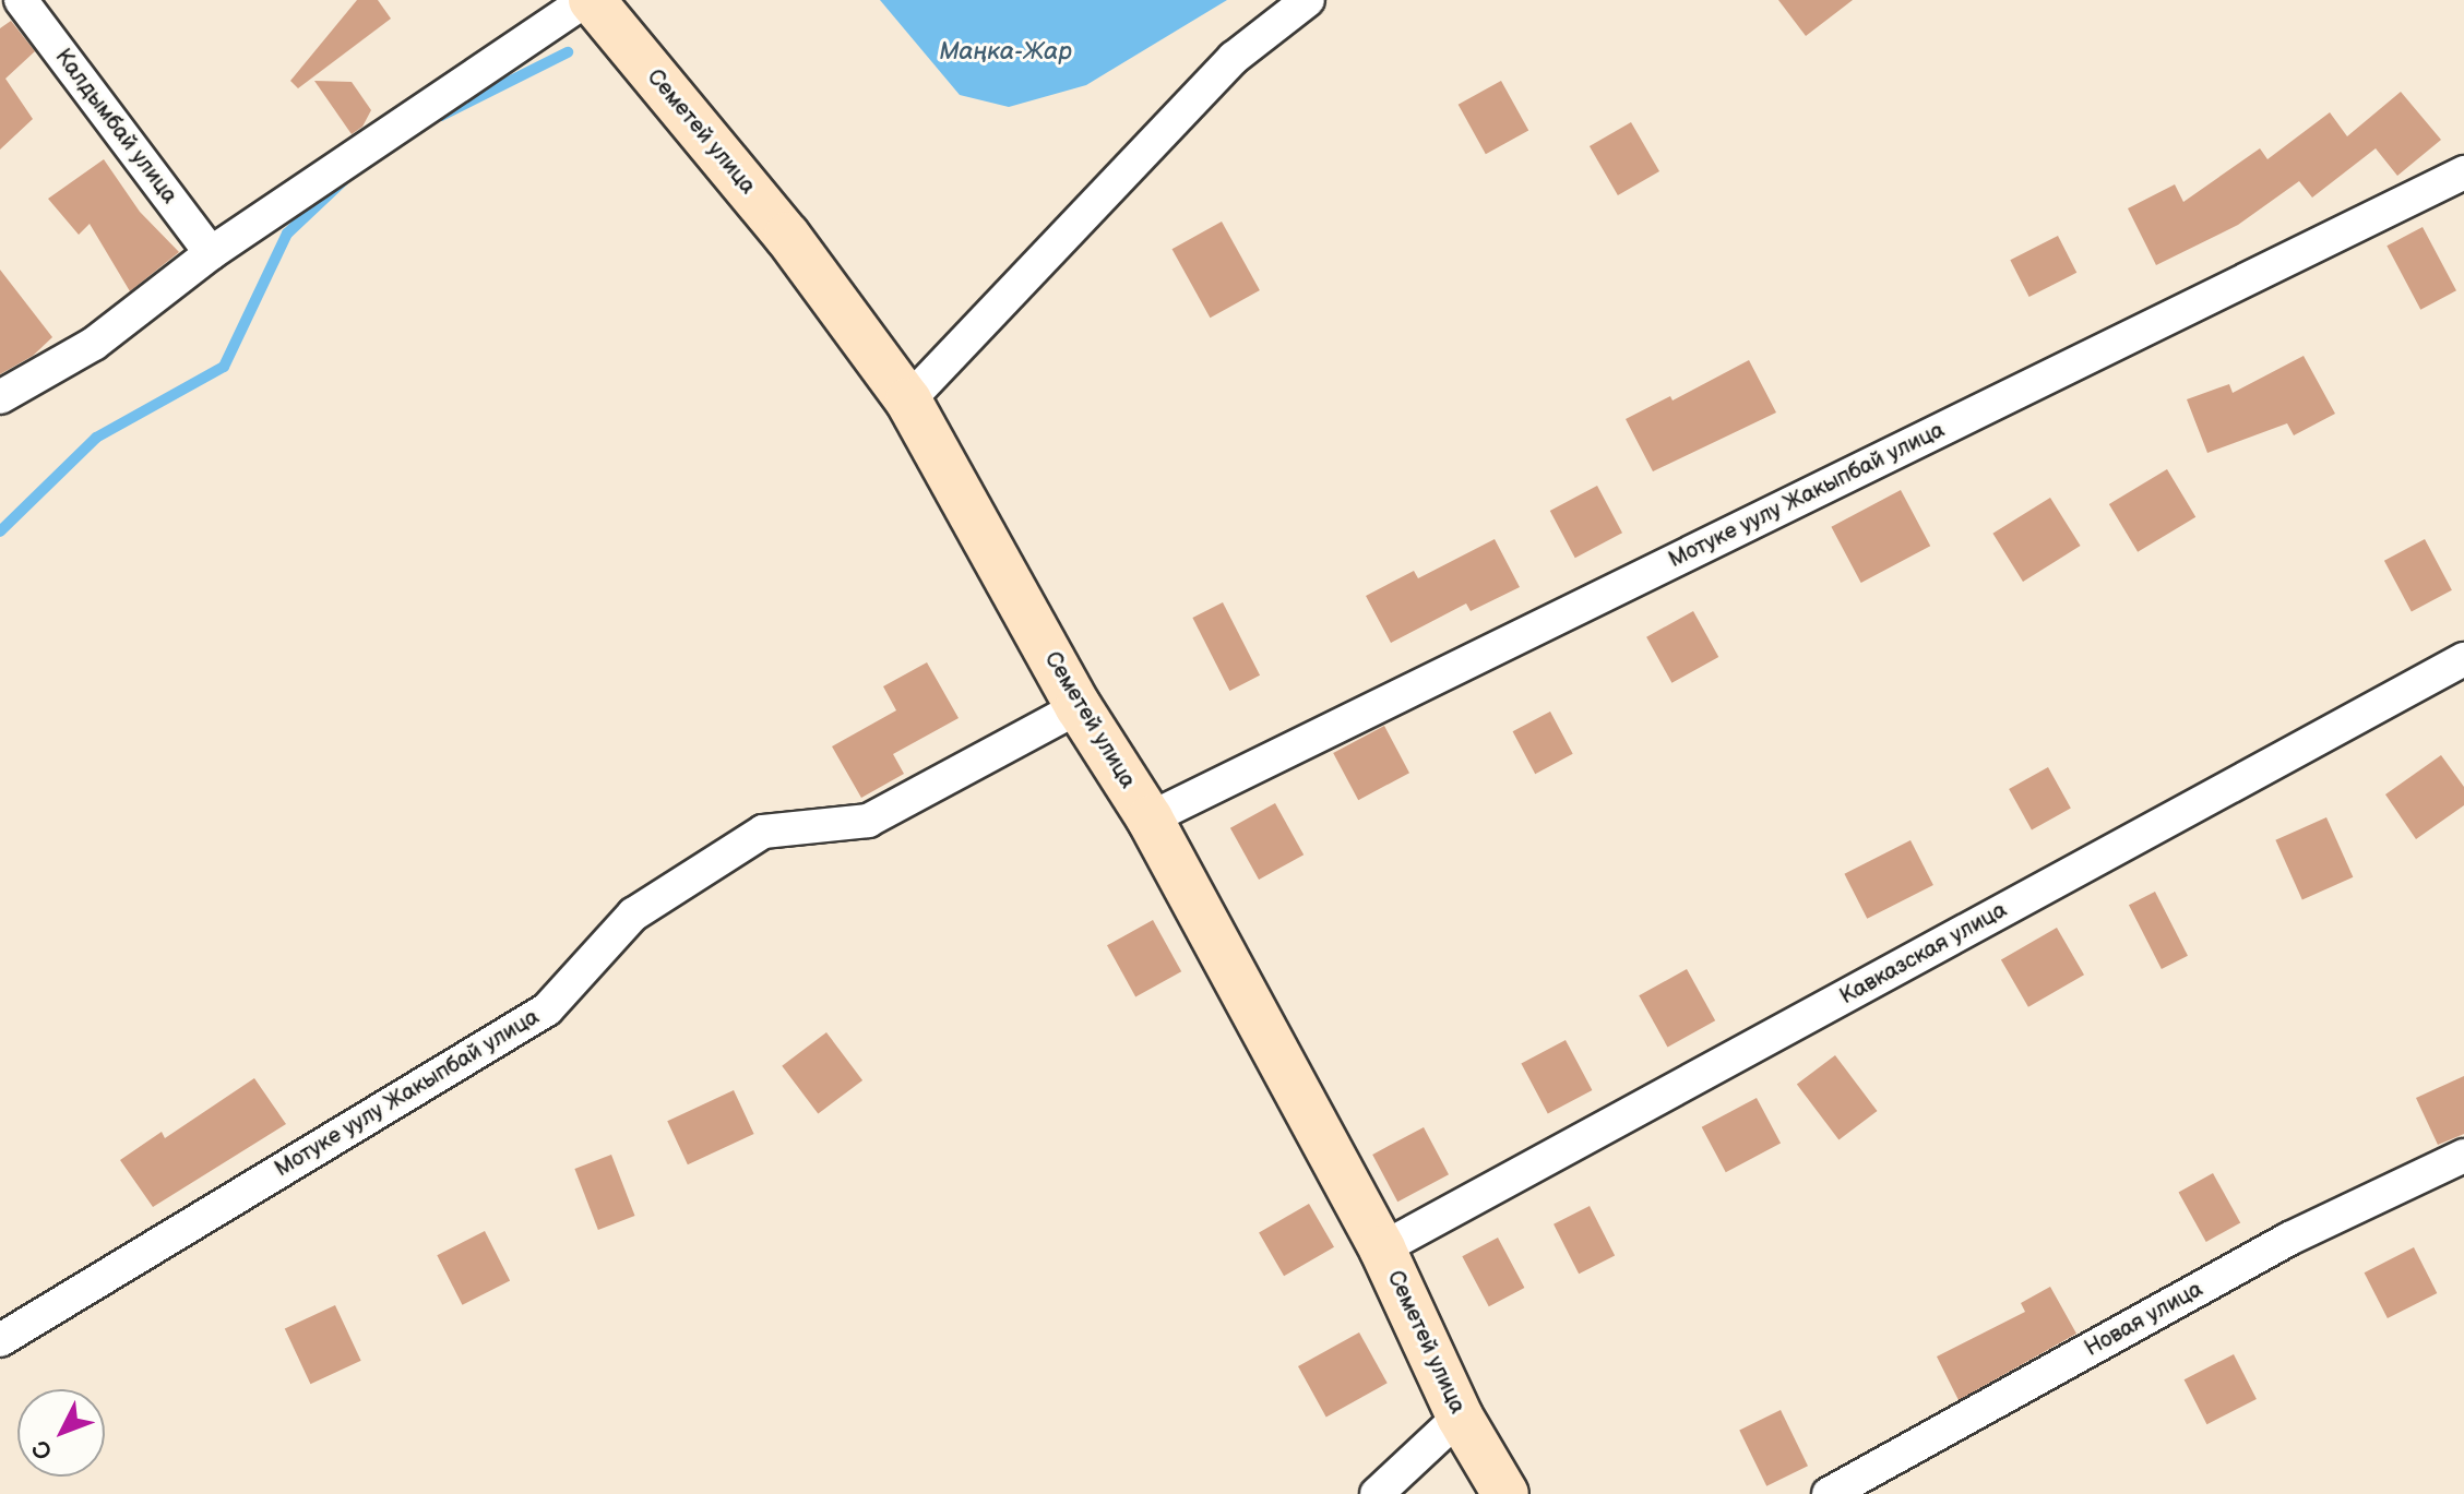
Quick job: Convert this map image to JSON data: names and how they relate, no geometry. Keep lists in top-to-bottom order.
{
  "streets": {
    "street": [
      "Калдымбай улица",
      "Семетей улица",
      "Мотуке уулу Жакыпбай улица",
      "Кавказская улица",
      "Новая улица"
    ]
  },
  "crossings": [
    ["Семетей улица", "Мотуке уулу Жакыпбай улица"],
    ["Семетей улица", "Кавказская улица"]
  ],
  "water": ["Маңка-Жар"],
  "north": "bottom left"
}
